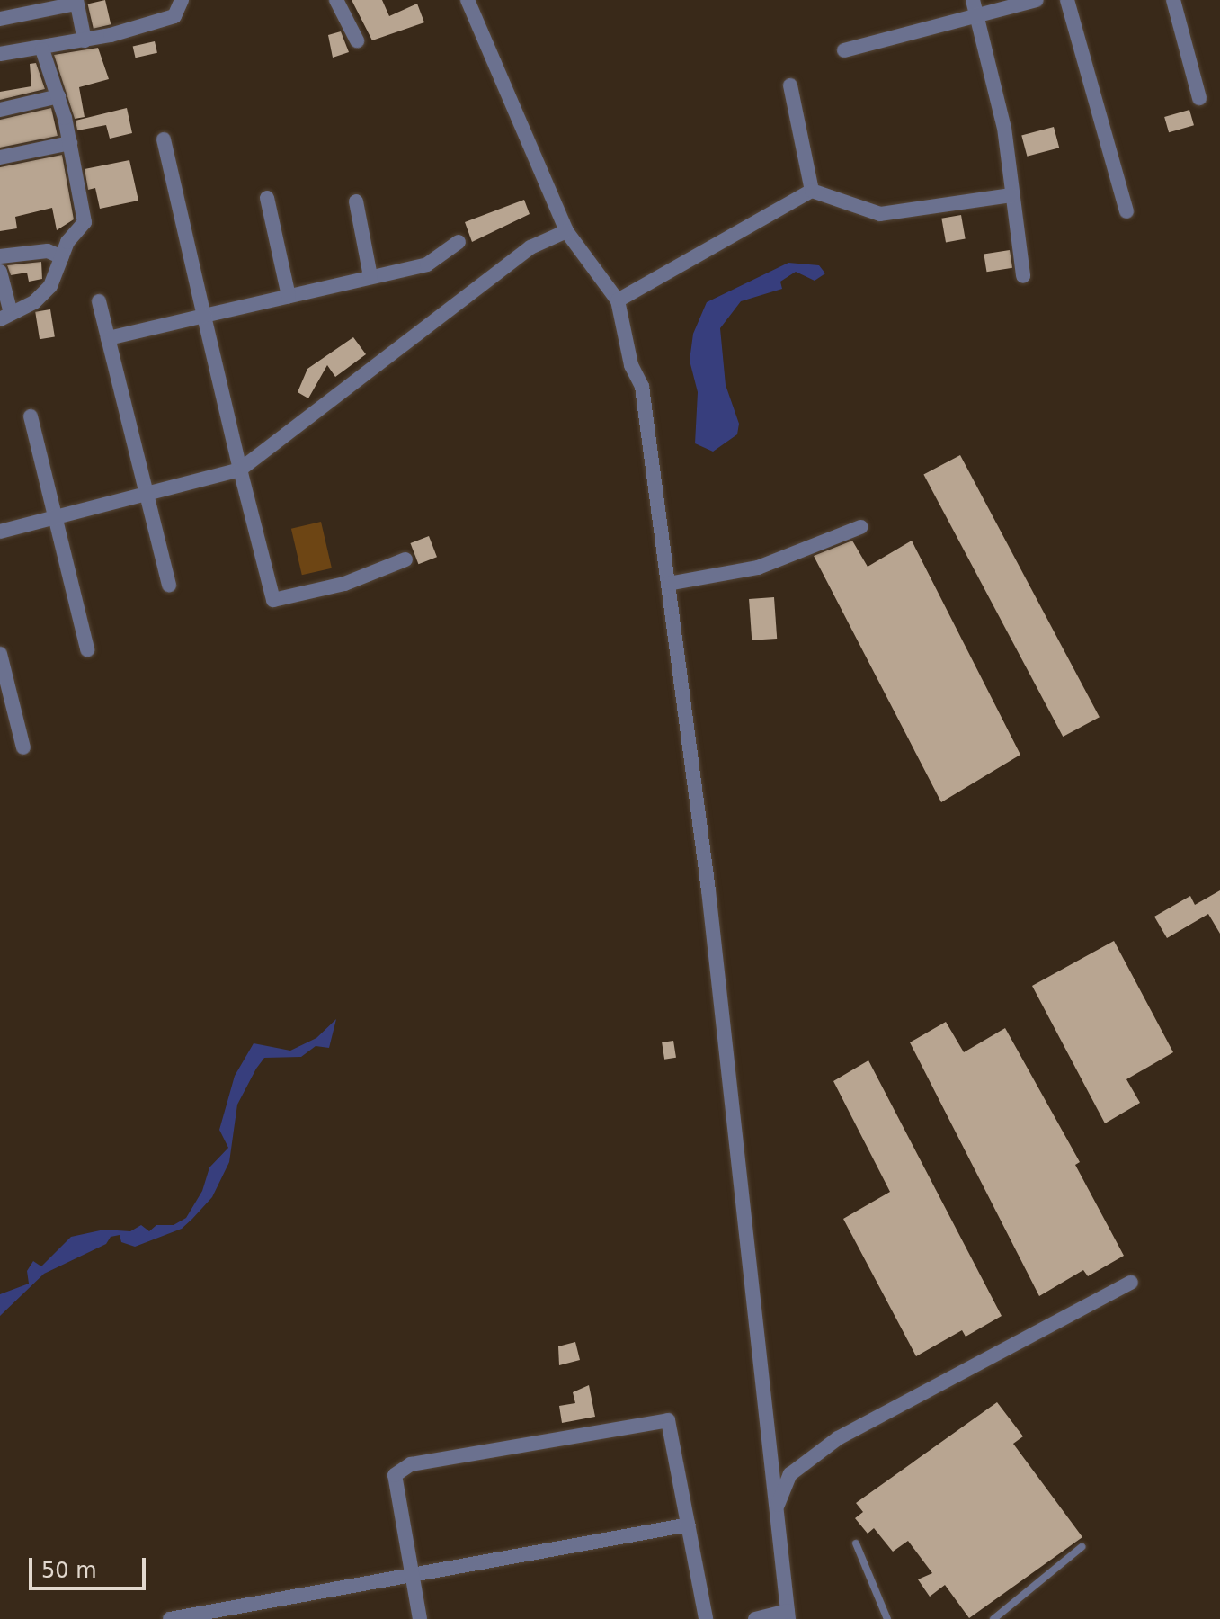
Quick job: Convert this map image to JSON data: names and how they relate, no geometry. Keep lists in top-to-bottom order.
{
  "scale_bar": "50 m"
}
